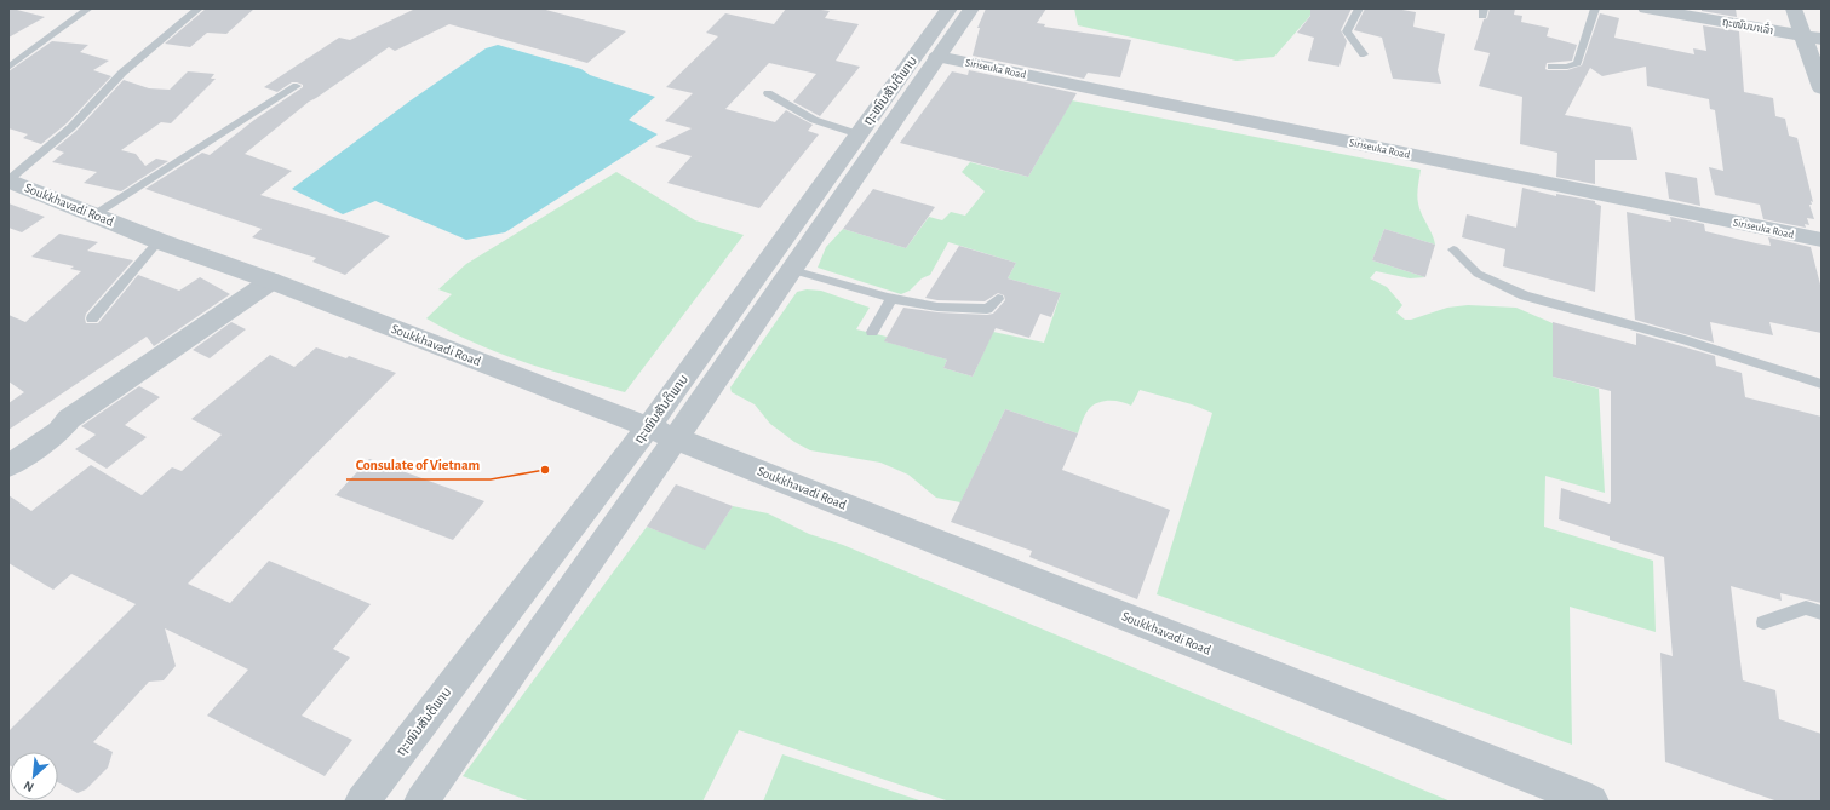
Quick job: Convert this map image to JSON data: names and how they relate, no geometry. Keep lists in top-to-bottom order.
{
  "streets": {
    "street": [
      "ຖະໜົນນາເລົ່າ",
      "Siriseuka Road",
      "ຖະໜົນສັນຕິພາບ",
      "Soukkhavadi Road"
    ]
  },
  "crossings": [
    ["Siriseuka Road", "ຖະໜົນສັນຕິພາບ"],
    ["ຖະໜົນສັນຕິພາບ", "Soukkhavadi Road"]
  ],
  "places": ["Consulate of Vietnam"],
  "north": "bottom left"
}
